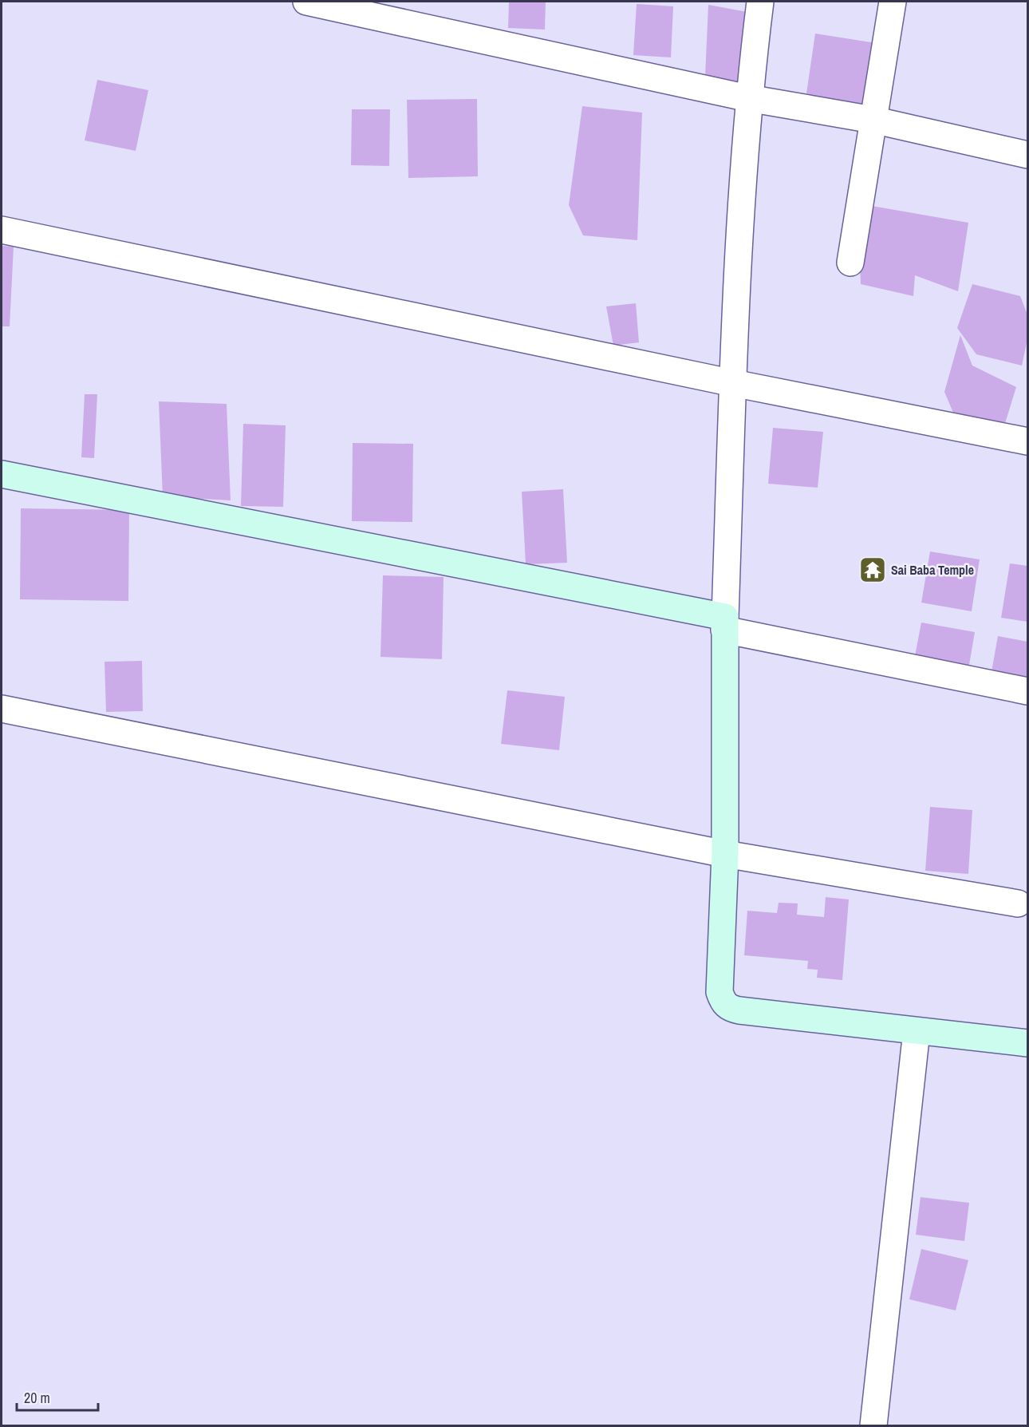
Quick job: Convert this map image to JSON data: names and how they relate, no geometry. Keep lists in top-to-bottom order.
{
  "places": {
    "temple": ["Sai Baba Temple"]
  },
  "scale_bar": "20 m"
}
